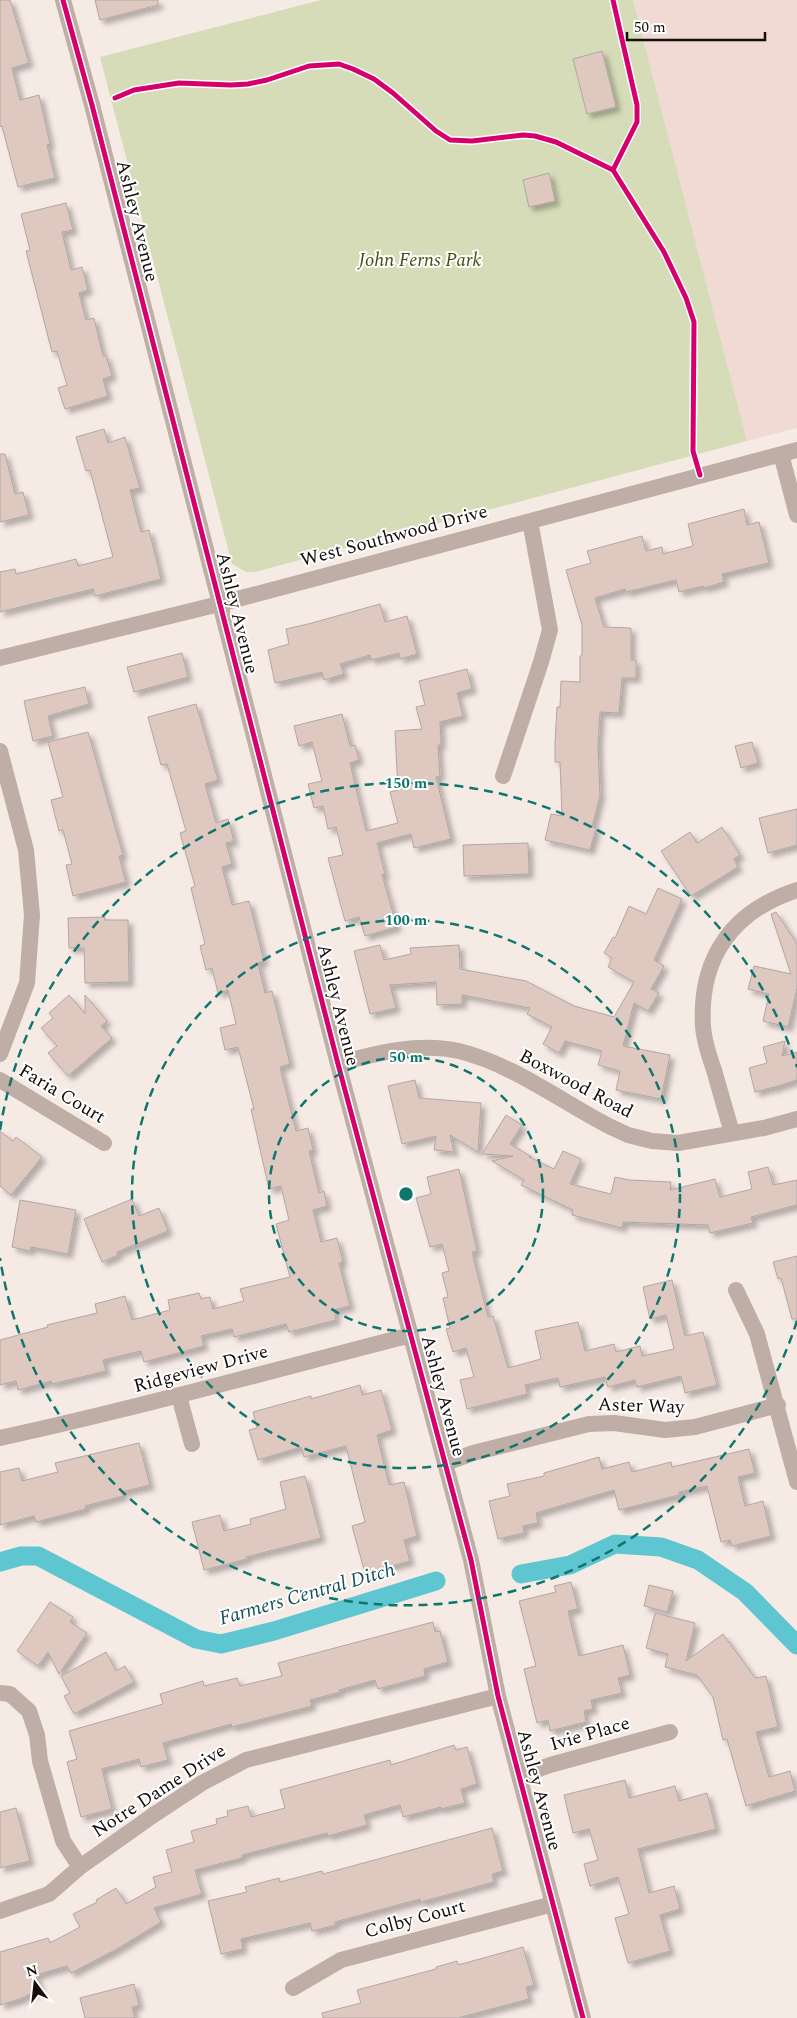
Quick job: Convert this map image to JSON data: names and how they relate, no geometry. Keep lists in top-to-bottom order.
{
  "streets": {
    "street": [
      "Ashley Avenue",
      "West Southwood Drive",
      "Boxwood Road",
      "Faria Court",
      "Ridgeview Drive",
      "Aster Way",
      "Ivie Place",
      "Notre Dame Drive",
      "Colby Court"
    ]
  },
  "crossings": [
    ["Ashley Avenue", "West Southwood Drive"],
    ["Ashley Avenue", "Boxwood Road"],
    ["Ashley Avenue", "Ridgeview Drive"],
    ["Ashley Avenue", "Aster Way"],
    ["Ashley Avenue", "Ivie Place"],
    ["Ashley Avenue", "Notre Dame Drive"],
    ["Ashley Avenue", "Colby Court"]
  ],
  "water": ["Farmers Central Ditch"],
  "parks": ["John Ferns Park"],
  "scale_bar": "50 m",
  "north": "top",
  "rings": ["150 m", "100 m", "50 m"]
}
